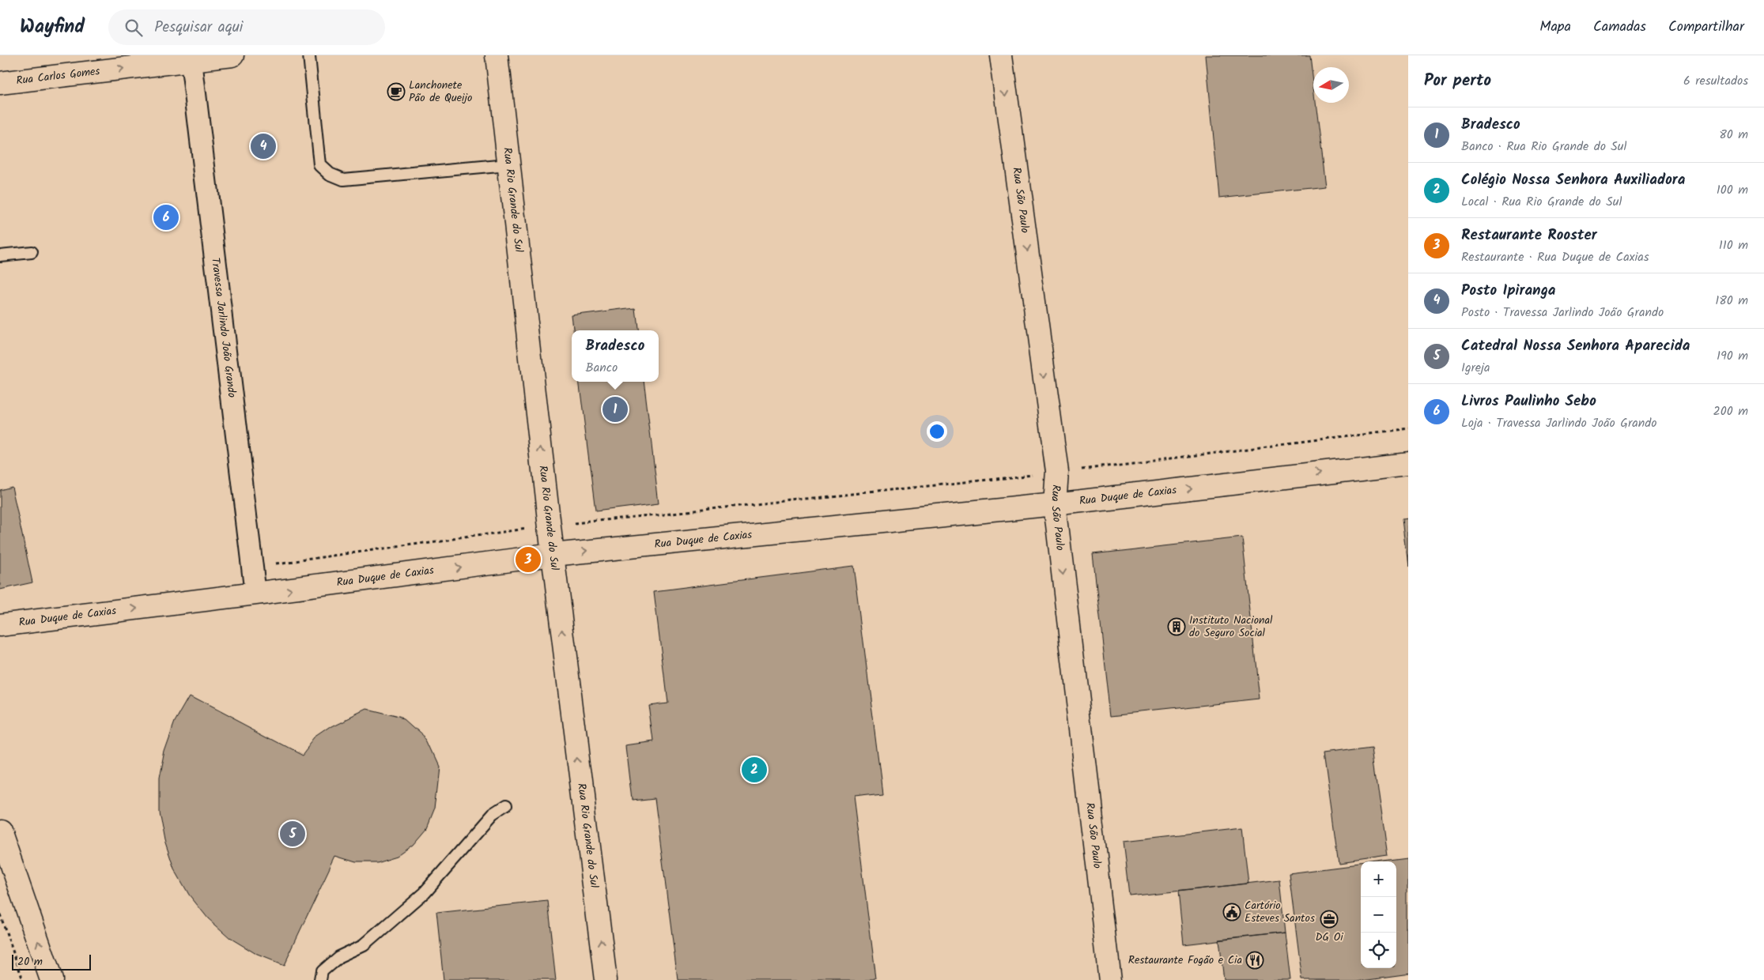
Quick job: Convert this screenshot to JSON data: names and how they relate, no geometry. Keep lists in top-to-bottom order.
{
  "streets": {
    "main road": [
      "Rua Carlos Gomes",
      "Rua Rio Grande do Sul",
      "Rua São Paulo",
      "Rua Duque de Caxias"
    ],
    "street": ["Travessa Jarlindo João Grando"]
  },
  "crossings": [
    ["Rua Carlos Gomes", "Travessa Jarlindo João Grando"],
    ["Rua Rio Grande do Sul", "Rua Duque de Caxias"],
    ["Rua São Paulo", "Rua Duque de Caxias"],
    ["Travessa Jarlindo João Grando", "Rua Duque de Caxias"]
  ],
  "one_way": [
    "Rua Carlos Gomes",
    "Rua Rio Grande do Sul",
    "Rua São Paulo",
    "Rua Duque de Caxias"
  ],
  "places": {
    "cafe": ["Lanchonete Pão de Queijo"],
    "building": ["Instituto Nacional do Seguro Social"],
    "public building": ["Cartório Esteves Santos"],
    "office": ["DG Oi"],
    "restaurant": ["Restaurante Fogão e Cia"]
  },
  "scale_bar": "20 m",
  "north": "left",
  "page": {
    "header": "Wayfind",
    "search": "Pesquisar aqui",
    "nav": ["Mapa", "Camadas", "Compartilhar"],
    "heading": ["Por perto", "6 resultados"],
    "list": [
      {
        "mark": "1",
        "name": "Bradesco",
        "note": "Banco · Rua Rio Grande do Sul",
        "value": "80 m"
      },
      {
        "mark": "2",
        "name": "Colégio Nossa Senhora Auxiliadora",
        "note": "Local · Rua Rio Grande do Sul",
        "value": "100 m"
      },
      {
        "mark": "3",
        "name": "Restaurante Rooster",
        "note": "Restaurante · Rua Duque de Caxias",
        "value": "110 m"
      },
      {
        "mark": "4",
        "name": "Posto Ipiranga",
        "note": "Posto · Travessa Jarlindo João Grando",
        "value": "180 m"
      },
      {
        "mark": "5",
        "name": "Catedral Nossa Senhora Aparecida",
        "note": "Igreja",
        "value": "190 m"
      },
      {
        "mark": "6",
        "name": "Livros Paulinho Sebo",
        "note": "Loja · Travessa Jarlindo João Grando",
        "value": "200 m"
      }
    ],
    "pins": [
      "4",
      "6",
      "1",
      "3",
      "2",
      "5"
    ],
    "popup": ["Bradesco", "Banco"],
    "map_buttons": ["+", "−"],
    "scale": "20 m"
  }
}
